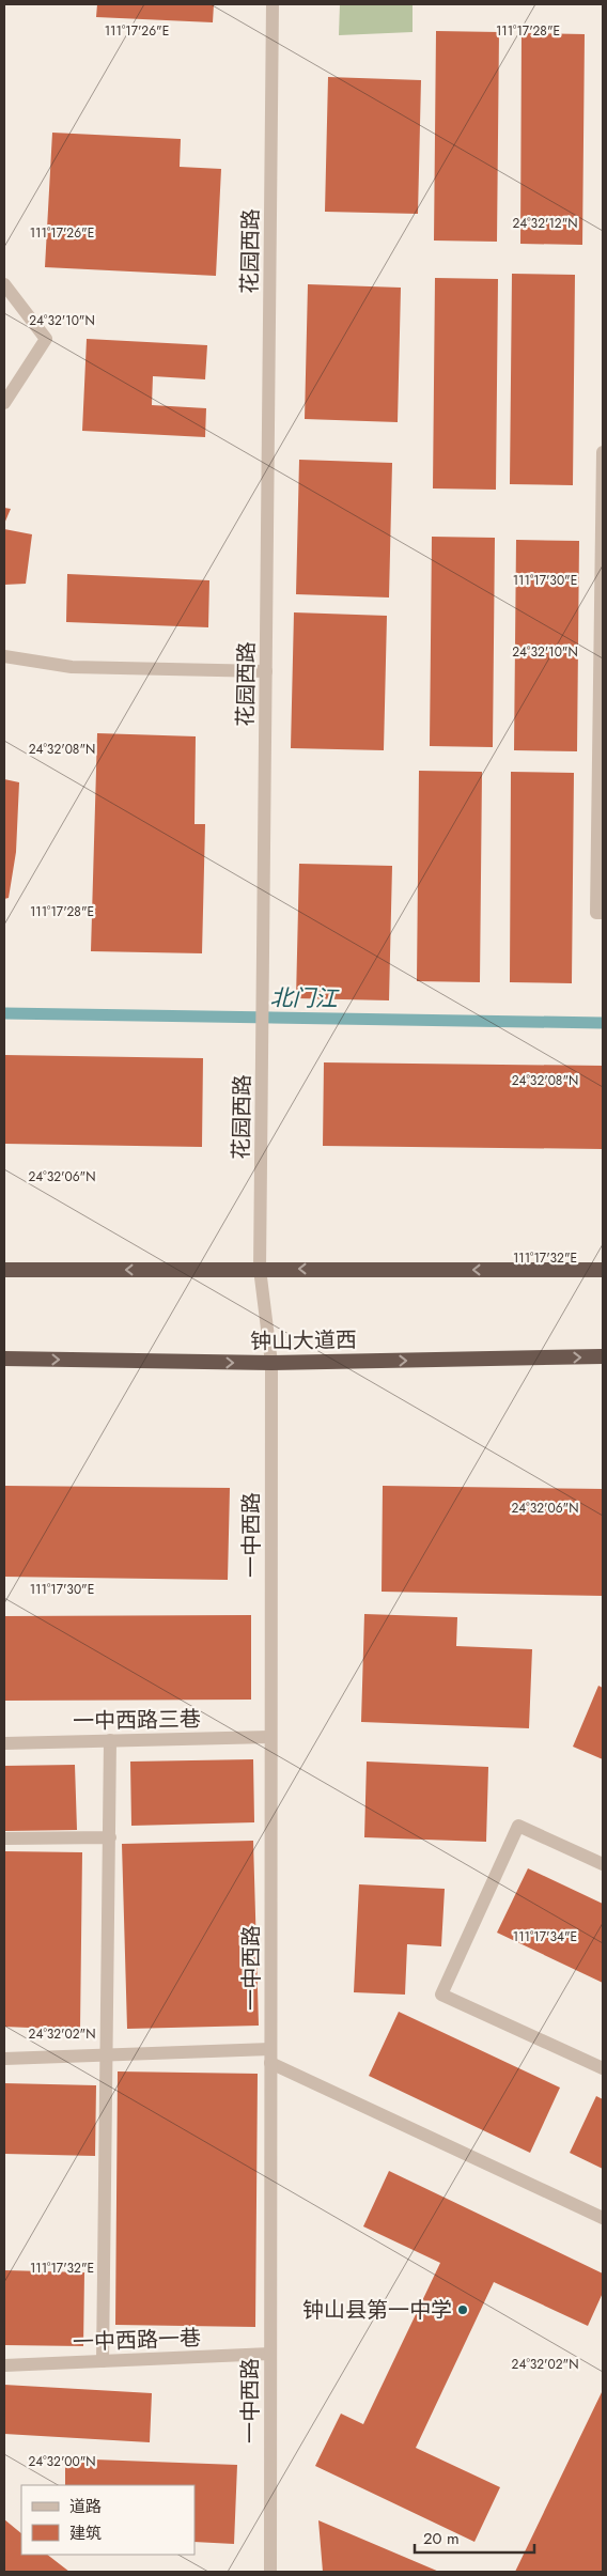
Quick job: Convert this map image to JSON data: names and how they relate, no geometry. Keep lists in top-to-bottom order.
{
  "streets": {
    "highway": ["钟山大道西"],
    "street": [
      "花园西路",
      "一中西路",
      "一中西路三巷",
      "一中西路一巷"
    ]
  },
  "crossings": [
    ["花园西路", "钟山大道西"],
    ["花园西路", "一中西路"],
    ["钟山大道西", "一中西路"],
    ["一中西路", "一中西路三巷"],
    ["一中西路", "一中西路一巷"]
  ],
  "water": ["北门江"],
  "places": ["钟山县第一中学"],
  "legend": ["道路", "建筑"],
  "scale_bar": "20 m",
  "coordinates": [
    "111°17'26\"E",
    "111°17'28\"E",
    "24°32'12\"N",
    "24°32'10\"N",
    "111°17'30\"E",
    "24°32'08\"N",
    "24°32'06\"N",
    "111°17'32\"E",
    "111°17'34\"E",
    "24°32'02\"N",
    "24°32'00\"N"
  ]
}
